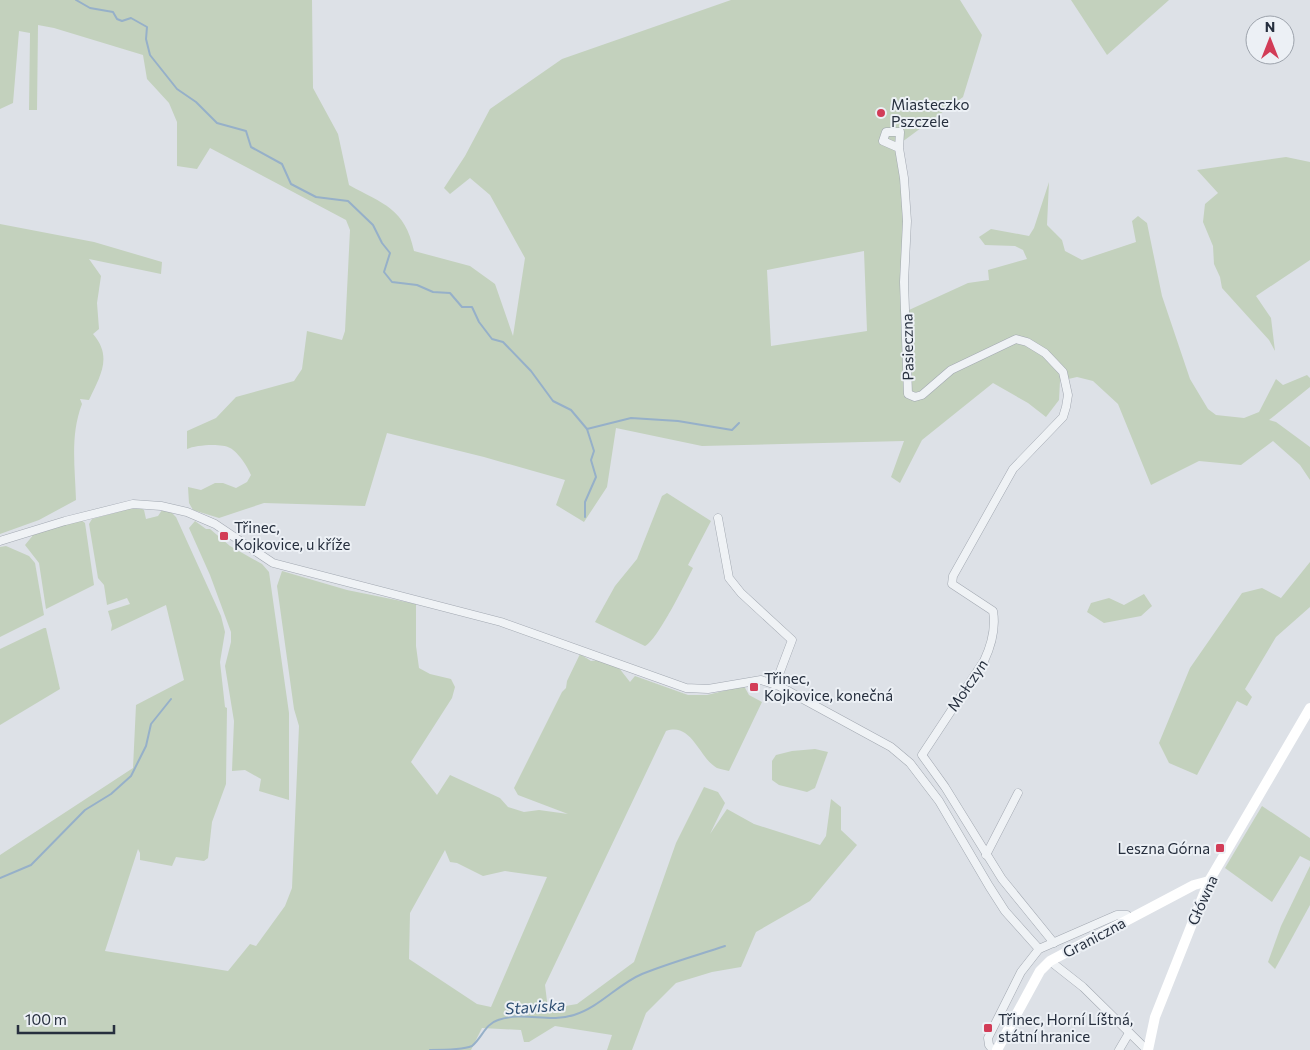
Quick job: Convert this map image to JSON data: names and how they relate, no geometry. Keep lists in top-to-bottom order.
{
  "streets": {
    "street": [
      "Pasieczna",
      "Mołczyn",
      "Główna",
      "Graniczna"
    ]
  },
  "crossings": [
    ["Pasieczna", "Mołczyn"],
    ["Główna", "Graniczna"]
  ],
  "water": ["Staviska"],
  "places": {
    "other": ["Miasteczko Pszczele"],
    "transit": [
      "Třinec, Kojkovice, u kříže",
      "Třinec, Kojkovice, konečná",
      "Leszna Górna",
      "Třinec, Horní Líštná, státní hranice"
    ]
  },
  "scale_bar": "100 m",
  "north": "top"
}
